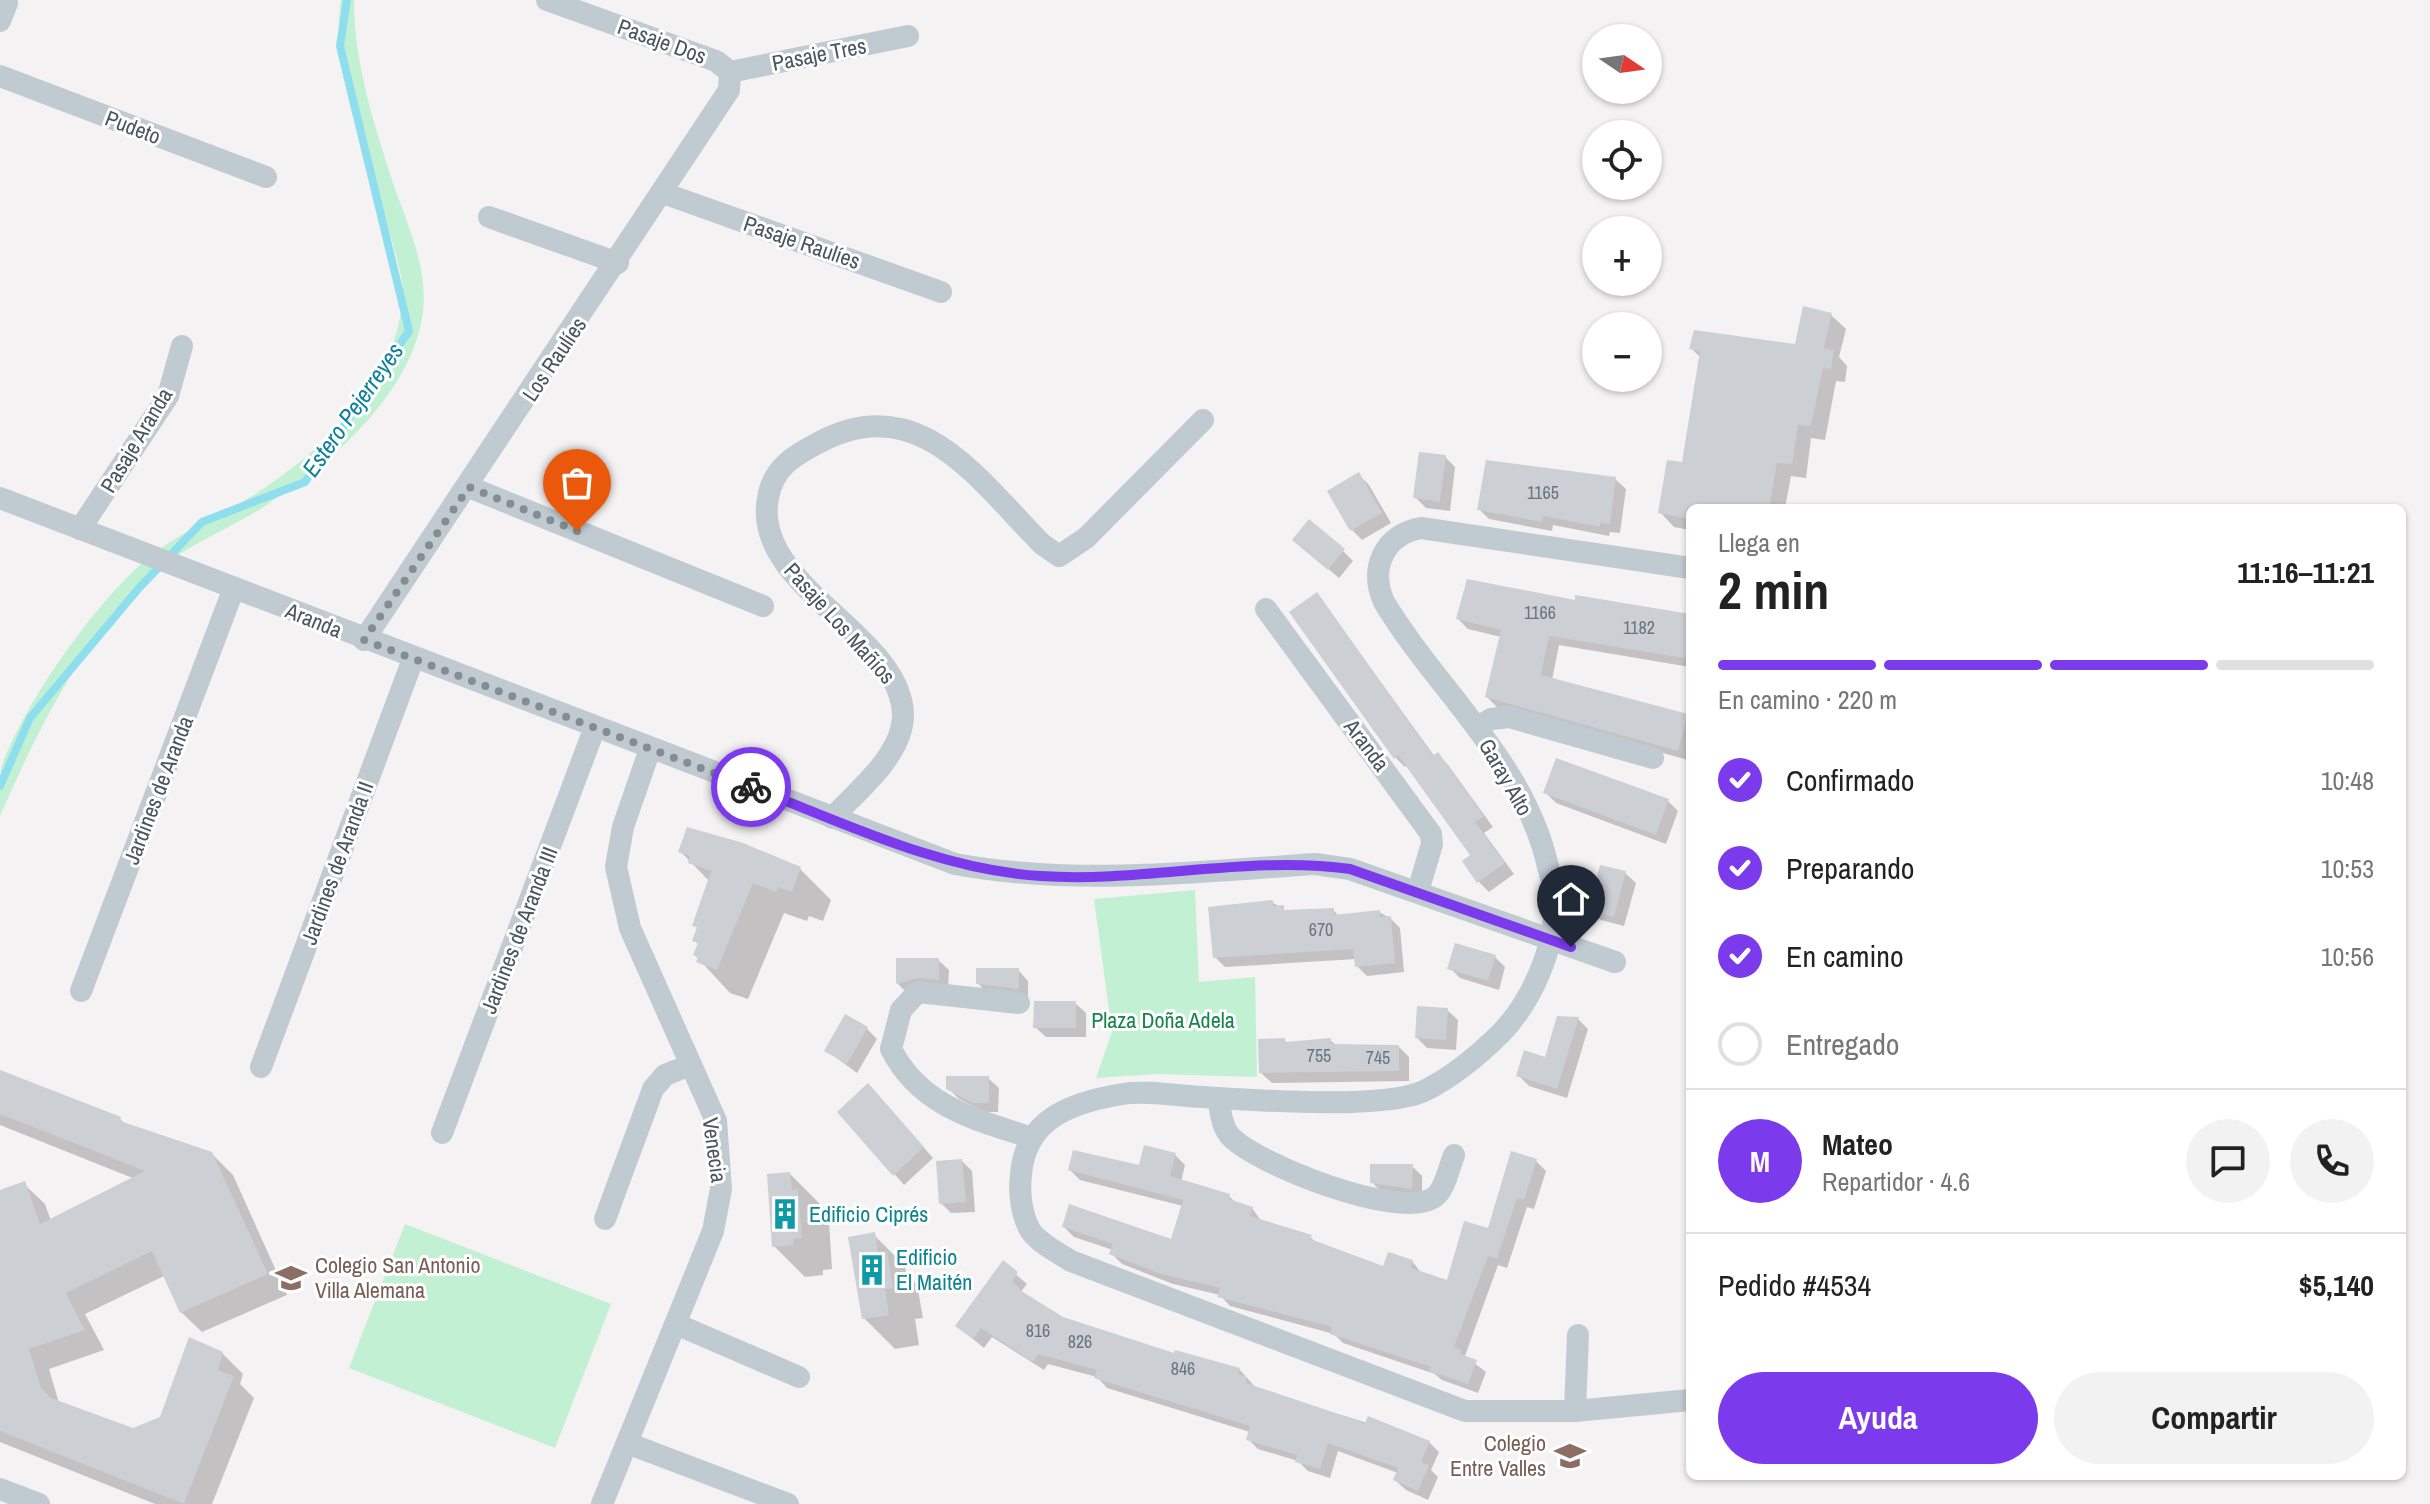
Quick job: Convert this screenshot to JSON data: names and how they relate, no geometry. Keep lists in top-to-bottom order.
{
  "streets": {
    "street": [
      "Pasaje Dos",
      "Pasaje Tres",
      "Pudeto",
      "Pasaje Raulíes",
      "Los Raulíes",
      "Pasaje Aranda",
      "Aranda",
      "Pasaje Los Mañíos",
      "Garay Alto",
      "Jardines de Aranda",
      "Jardines de Aranda II",
      "Jardines de Aranda III",
      "Venecia"
    ]
  },
  "crossings": [
    ["Pasaje Dos", "Pasaje Tres"],
    ["Pasaje Dos", "Los Raulíes"],
    ["Pasaje Tres", "Los Raulíes"],
    ["Pasaje Raulíes", "Los Raulíes"],
    ["Los Raulíes", "Aranda"],
    ["Pasaje Aranda", "Aranda"],
    ["Aranda", "Pasaje Los Mañíos"],
    ["Aranda", "Garay Alto"],
    ["Aranda", "Jardines de Aranda"],
    ["Aranda", "Jardines de Aranda II"],
    ["Aranda", "Jardines de Aranda III"],
    ["Aranda", "Venecia"]
  ],
  "water": ["Estero Pejerreyes"],
  "parks": ["Plaza Doña Adela"],
  "places": {
    "building": ["Edificio Ciprés", "Edificio El Maitén"],
    "school or university": ["Colegio San Antonio Villa Alemana", "Colegio Entre Valles"]
  },
  "house_numbers": [
    "1165",
    "1166",
    "1182",
    "670",
    "755",
    "745",
    "816",
    "826",
    "846"
  ],
  "north": "right",
  "page": {
    "map_buttons": ["+", "−"],
    "heading": ["2 min", "Llega en", "11:16–11:21"],
    "panel": [
      "Mateo",
      "Repartidor · 4.6",
      "Pedido #4534",
      "$5,140"
    ],
    "bar": "En camino · 220 m",
    "list": [
      ["Confirmado", "10:48"],
      ["Preparando", "10:53"],
      ["En camino", "10:56"],
      "Entregado"
    ],
    "round": "M",
    "buttons": ["Ayuda", "Compartir"]
  }
}
